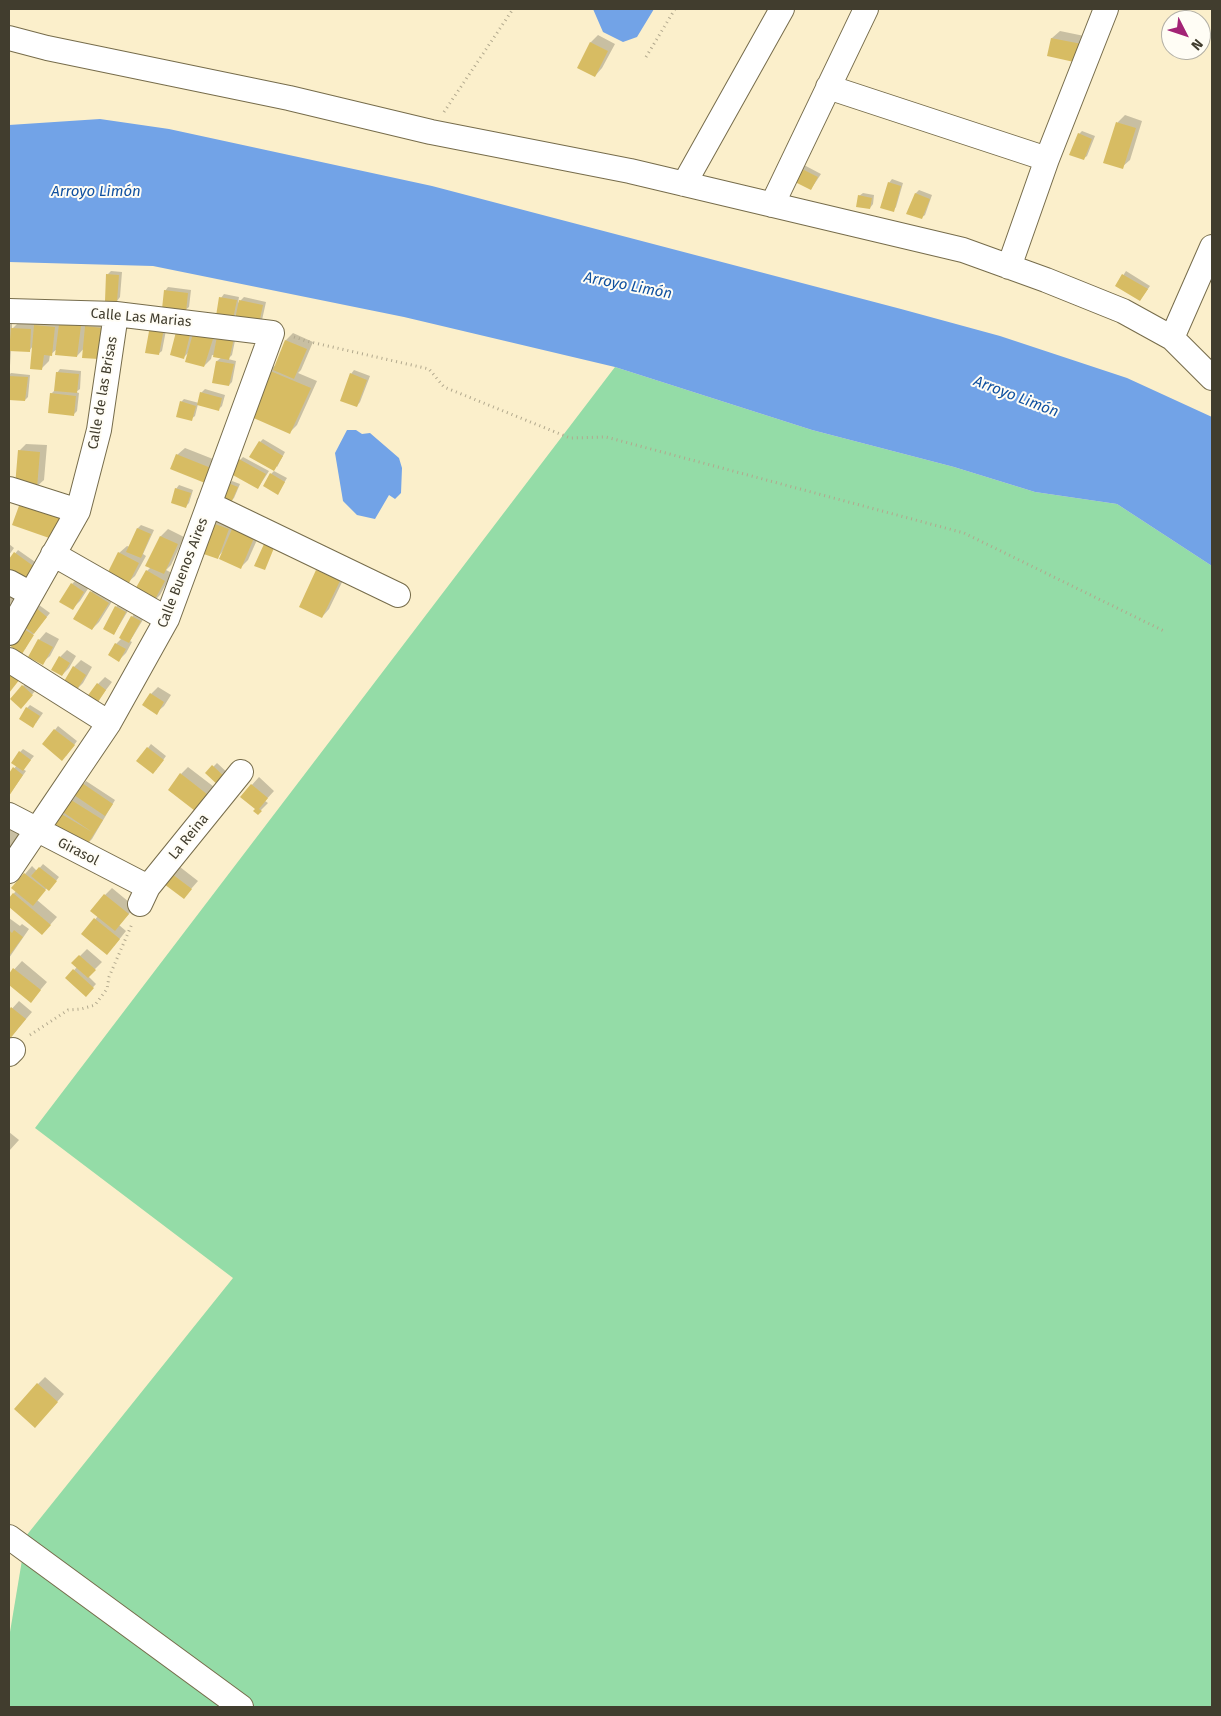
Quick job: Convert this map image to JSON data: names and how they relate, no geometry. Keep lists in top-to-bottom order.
{
  "streets": {
    "street": [
      "Calle Las Marias",
      "Calle de las Brisas",
      "Calle Buenos Aires",
      "La Reina",
      "Girasol"
    ]
  },
  "crossings": [
    ["Calle Las Marias", "Calle de las Brisas"],
    ["Calle Las Marias", "Calle Buenos Aires"],
    ["Calle Buenos Aires", "Girasol"],
    ["La Reina", "Girasol"]
  ],
  "water": ["Arroyo Limón"],
  "north": "bottom right"
}
